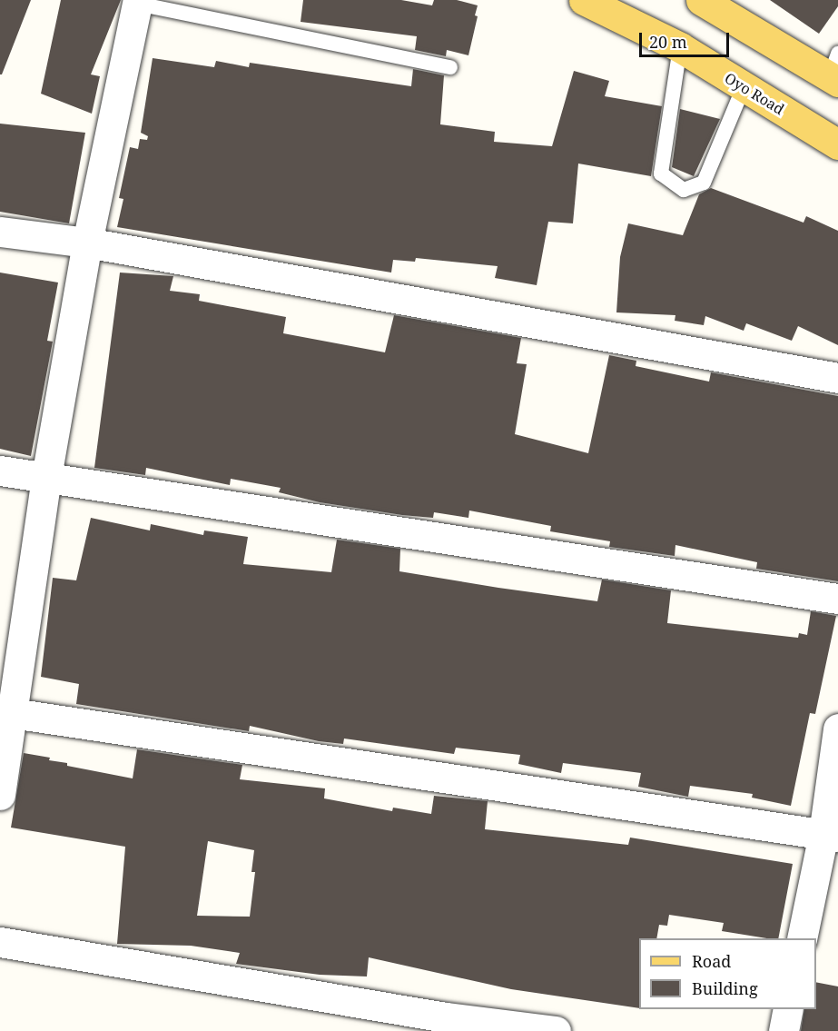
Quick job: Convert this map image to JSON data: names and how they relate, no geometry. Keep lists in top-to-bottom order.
{
  "streets": {
    "main road": ["Oyo Road"]
  },
  "legend": ["Road", "Building"],
  "scale_bar": "20 m"
}
